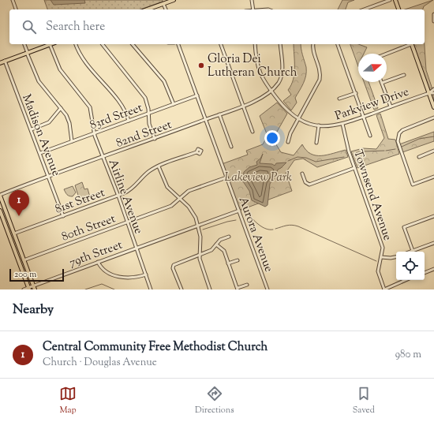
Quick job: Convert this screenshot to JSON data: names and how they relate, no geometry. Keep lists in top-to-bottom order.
{
  "streets": {
    "street": [
      "Parkview Drive",
      "83rd Street",
      "82nd Street",
      "Madison Avenue",
      "Townsend Avenue",
      "Airline Avenue",
      "81st Street",
      "80th Street",
      "Aurora Avenue",
      "79th Street"
    ]
  },
  "crossings": [
    ["Parkview Drive", "82nd Street"],
    ["Parkview Drive", "Townsend Avenue"],
    ["83rd Street", "Madison Avenue"],
    ["83rd Street", "Airline Avenue"],
    ["83rd Street", "Aurora Avenue"],
    ["82nd Street", "Madison Avenue"],
    ["82nd Street", "Airline Avenue"],
    ["82nd Street", "Aurora Avenue"],
    ["Madison Avenue", "81st Street"],
    ["Airline Avenue", "81st Street"],
    ["Airline Avenue", "80th Street"],
    ["Airline Avenue", "79th Street"],
    ["80th Street", "Aurora Avenue"],
    ["Aurora Avenue", "79th Street"]
  ],
  "parks": ["Lakeview Park"],
  "places": ["Gloria Dei Lutheran Church"],
  "scale_bar": "200 m",
  "north": "right",
  "page": {
    "search": "Search here",
    "pins": "1",
    "scale": "200 m",
    "heading": "Nearby",
    "list": [
      {
        "mark": "1",
        "name": "Central Community Free Methodist Church",
        "note": "Church · Douglas Avenue",
        "value": "980 m"
      }
    ],
    "nav": ["Map", "Directions", "Saved"]
  }
}
